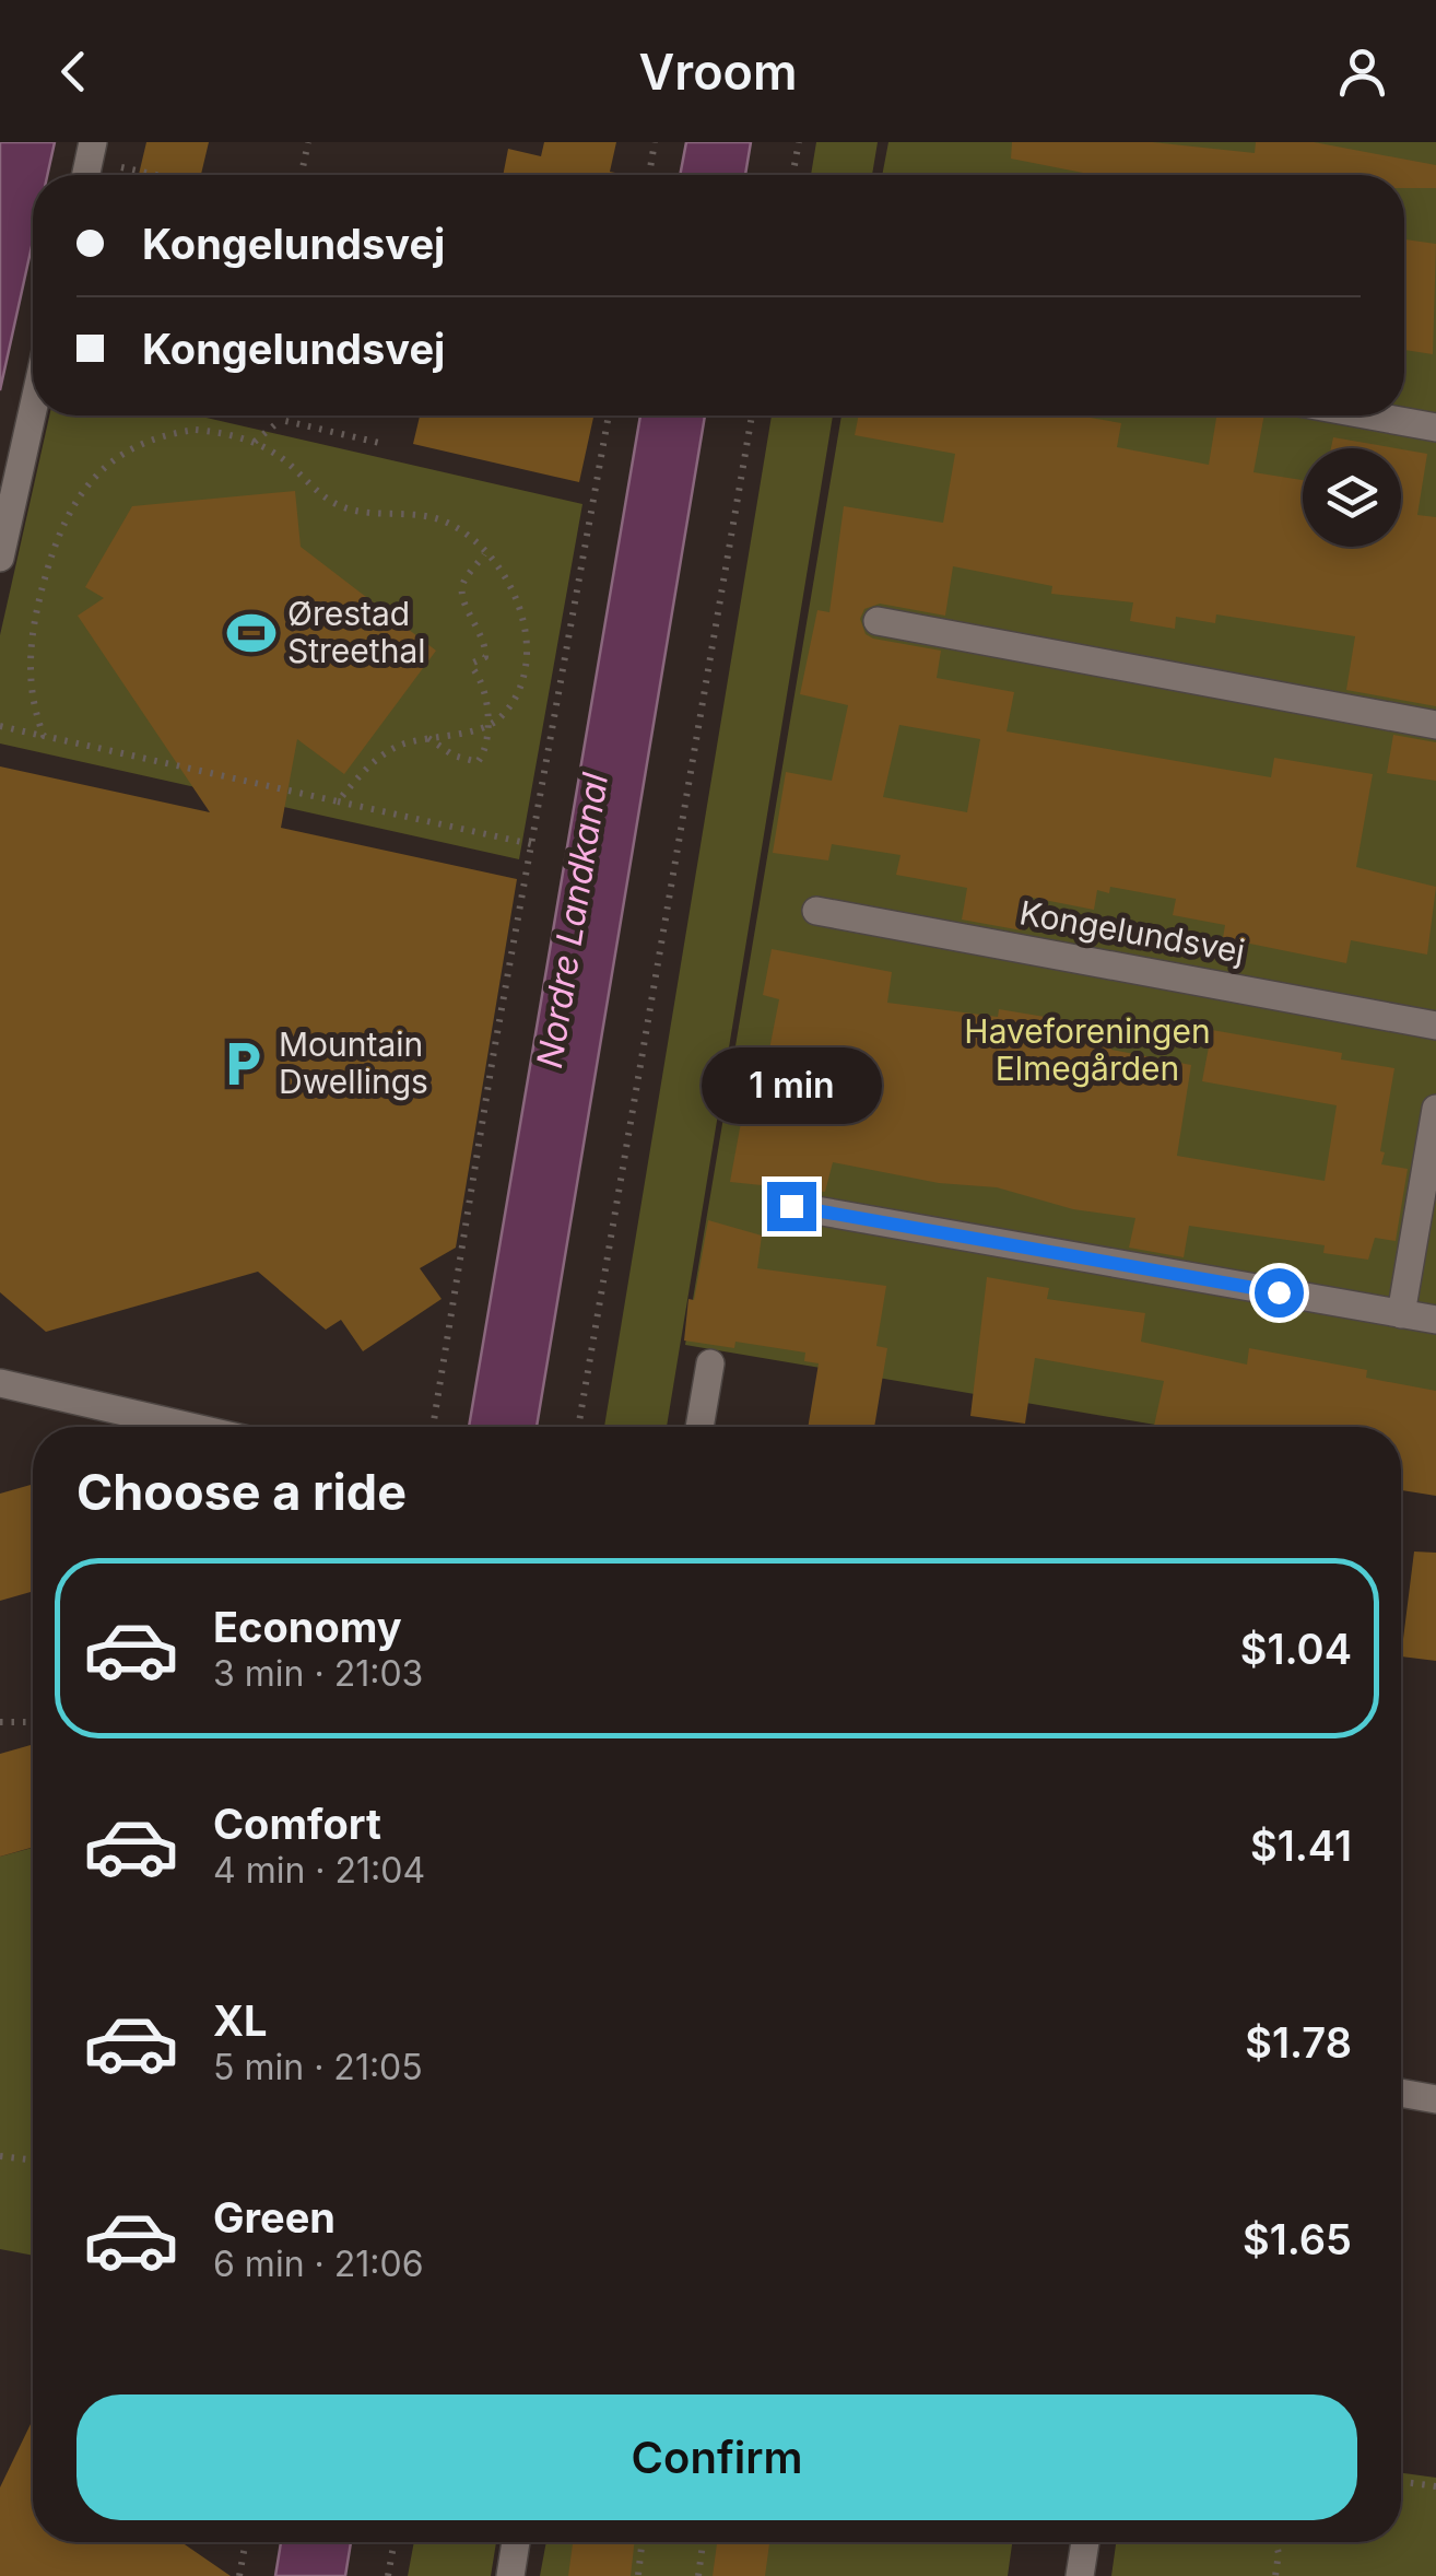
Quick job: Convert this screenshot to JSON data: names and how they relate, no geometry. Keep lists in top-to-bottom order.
{
  "streets": {
    "street": ["Kongelundsvej"]
  },
  "water": ["Nordre Landkanal"],
  "parks": ["Haveforeningen Elmegården"],
  "places": {
    "sports": ["Ørestad Streethal"],
    "parking": ["Mountain Dwellings"]
  },
  "page": {
    "header": "Vroom",
    "banner": ["Kongelundsvej", "Kongelundsvej"],
    "bubble": "1 min",
    "heading": "Choose a ride",
    "list": [
      {
        "name": "Economy",
        "note": "3 min · 21:03",
        "value": "$1.04"
      },
      {
        "name": "Comfort",
        "note": "4 min · 21:04",
        "value": "$1.41"
      },
      {
        "name": "XL",
        "note": "5 min · 21:05",
        "value": "$1.78"
      },
      {
        "name": "Green",
        "note": "6 min · 21:06",
        "value": "$1.65"
      }
    ],
    "buttons": "Confirm"
  }
}
